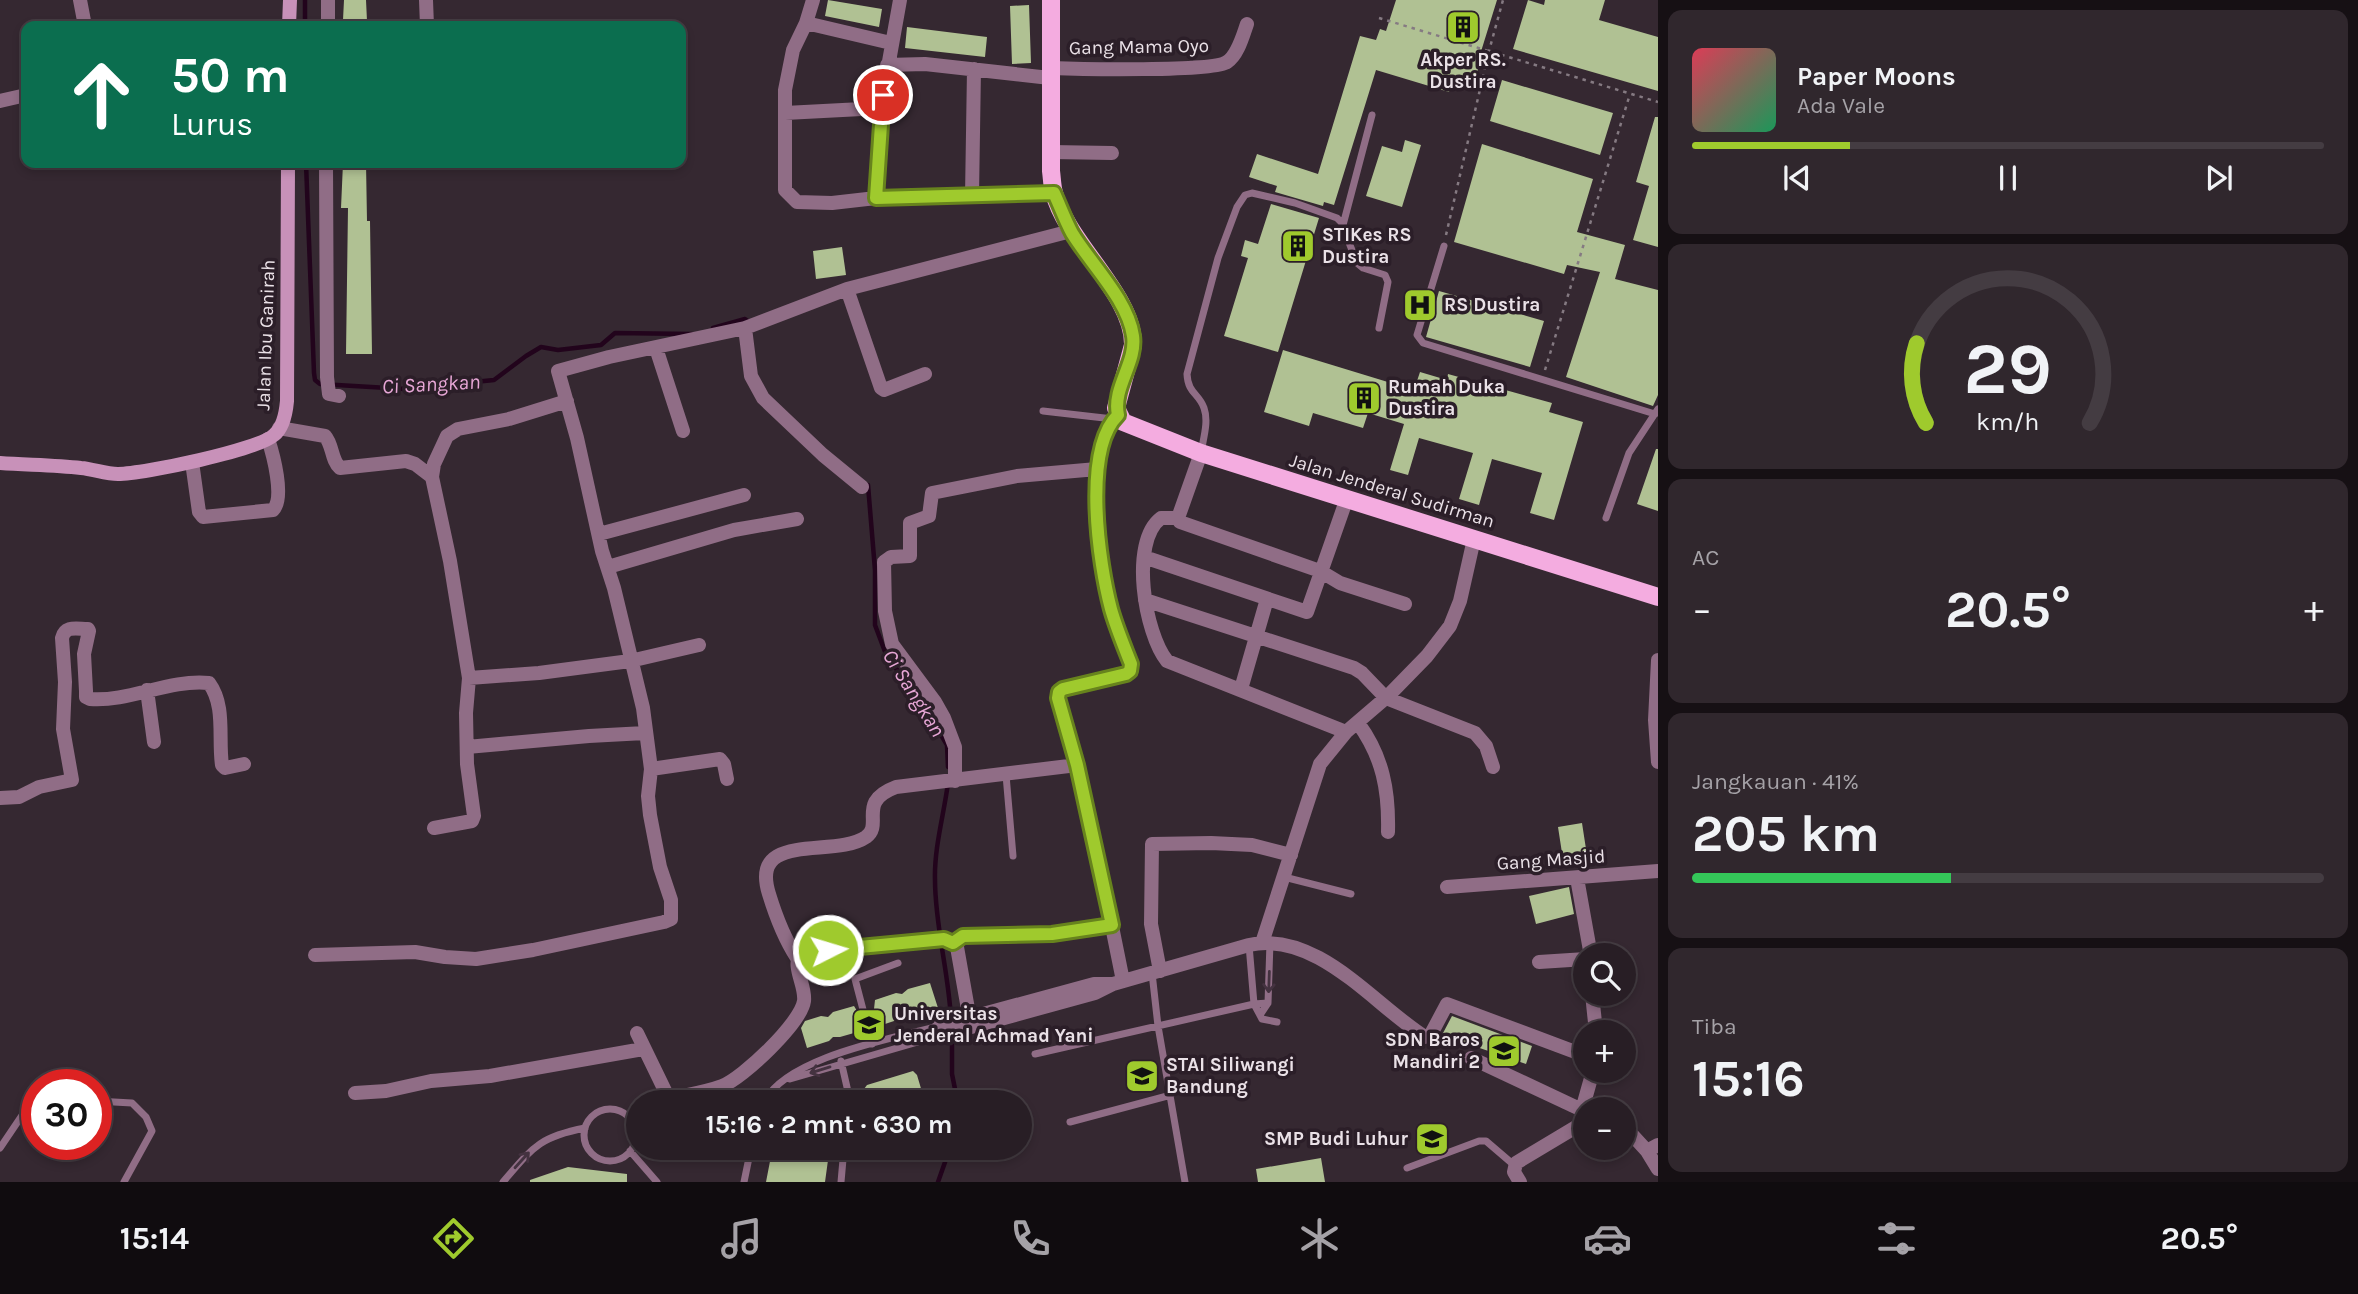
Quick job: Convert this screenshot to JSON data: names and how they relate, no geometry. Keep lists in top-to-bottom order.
{
  "streets": {
    "main road": ["Jalan Ibu Ganirah", "Jalan Jenderal Sudirman"],
    "street": ["Gang Mama Oyo", "Gang Masjid"]
  },
  "water": ["Ci Sangkan"],
  "places": {
    "building": ["Akper RS. Dustira", "STIKes RS Dustira", "Rumah Duka Dustira"],
    "hospital": ["RS Dustira"],
    "school or university": [
      "Universitas Jenderal Achmad Yani",
      "SDN Baros Mandiri 2",
      "STAI Siliwangi Bandung",
      "SMP Budi Luhur"
    ]
  },
  "page": {
    "turn": ["50 m", "Lurus"],
    "song": ["Paper Moons", "Ada Vale"],
    "tile": [
      "AC",
      ["Jangkauan · 41%", "205 km"],
      ["Tiba", "15:16"]
    ],
    "heat": ["−", "20.5°", "+"],
    "map_buttons": ["+", "−"],
    "limit": "30",
    "trip": "15:16 · 2 mnt · 630 m",
    "tabs": ["15:14", "20.5°"],
    "gauge": ["29", "km/h"]
  }
}
